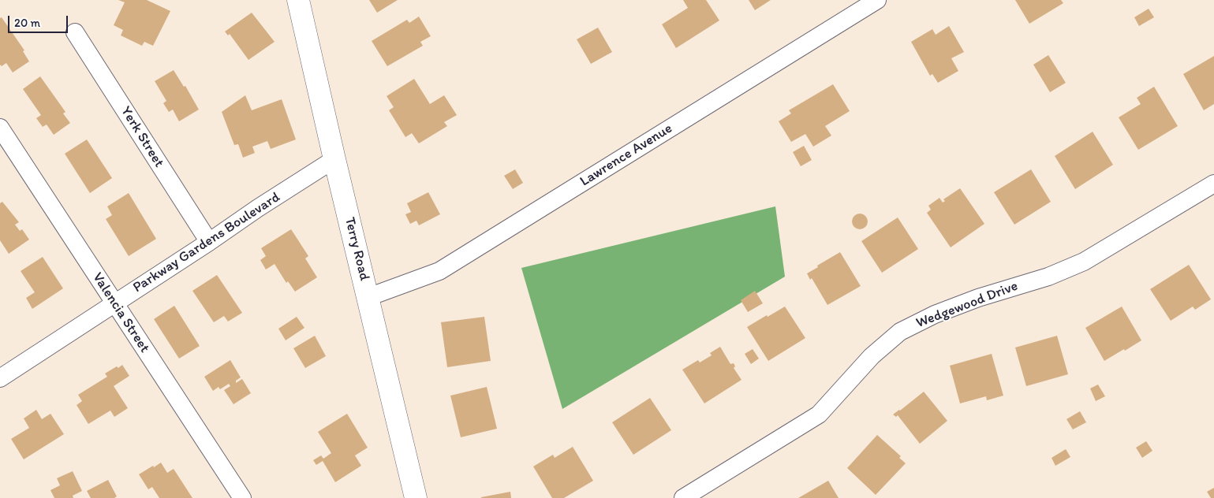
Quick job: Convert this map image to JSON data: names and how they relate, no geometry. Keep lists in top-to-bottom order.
{
  "streets": {
    "street": [
      "Yerk Street",
      "Lawrence Avenue",
      "Parkway Gardens Boulevard",
      "Terry Road",
      "Wedgewood Drive",
      "Valencia Street"
    ]
  },
  "crossings": [
    ["Yerk Street", "Parkway Gardens Boulevard"],
    ["Lawrence Avenue", "Terry Road"],
    ["Parkway Gardens Boulevard", "Terry Road"],
    ["Parkway Gardens Boulevard", "Valencia Street"]
  ],
  "scale_bar": "20 m"
}
